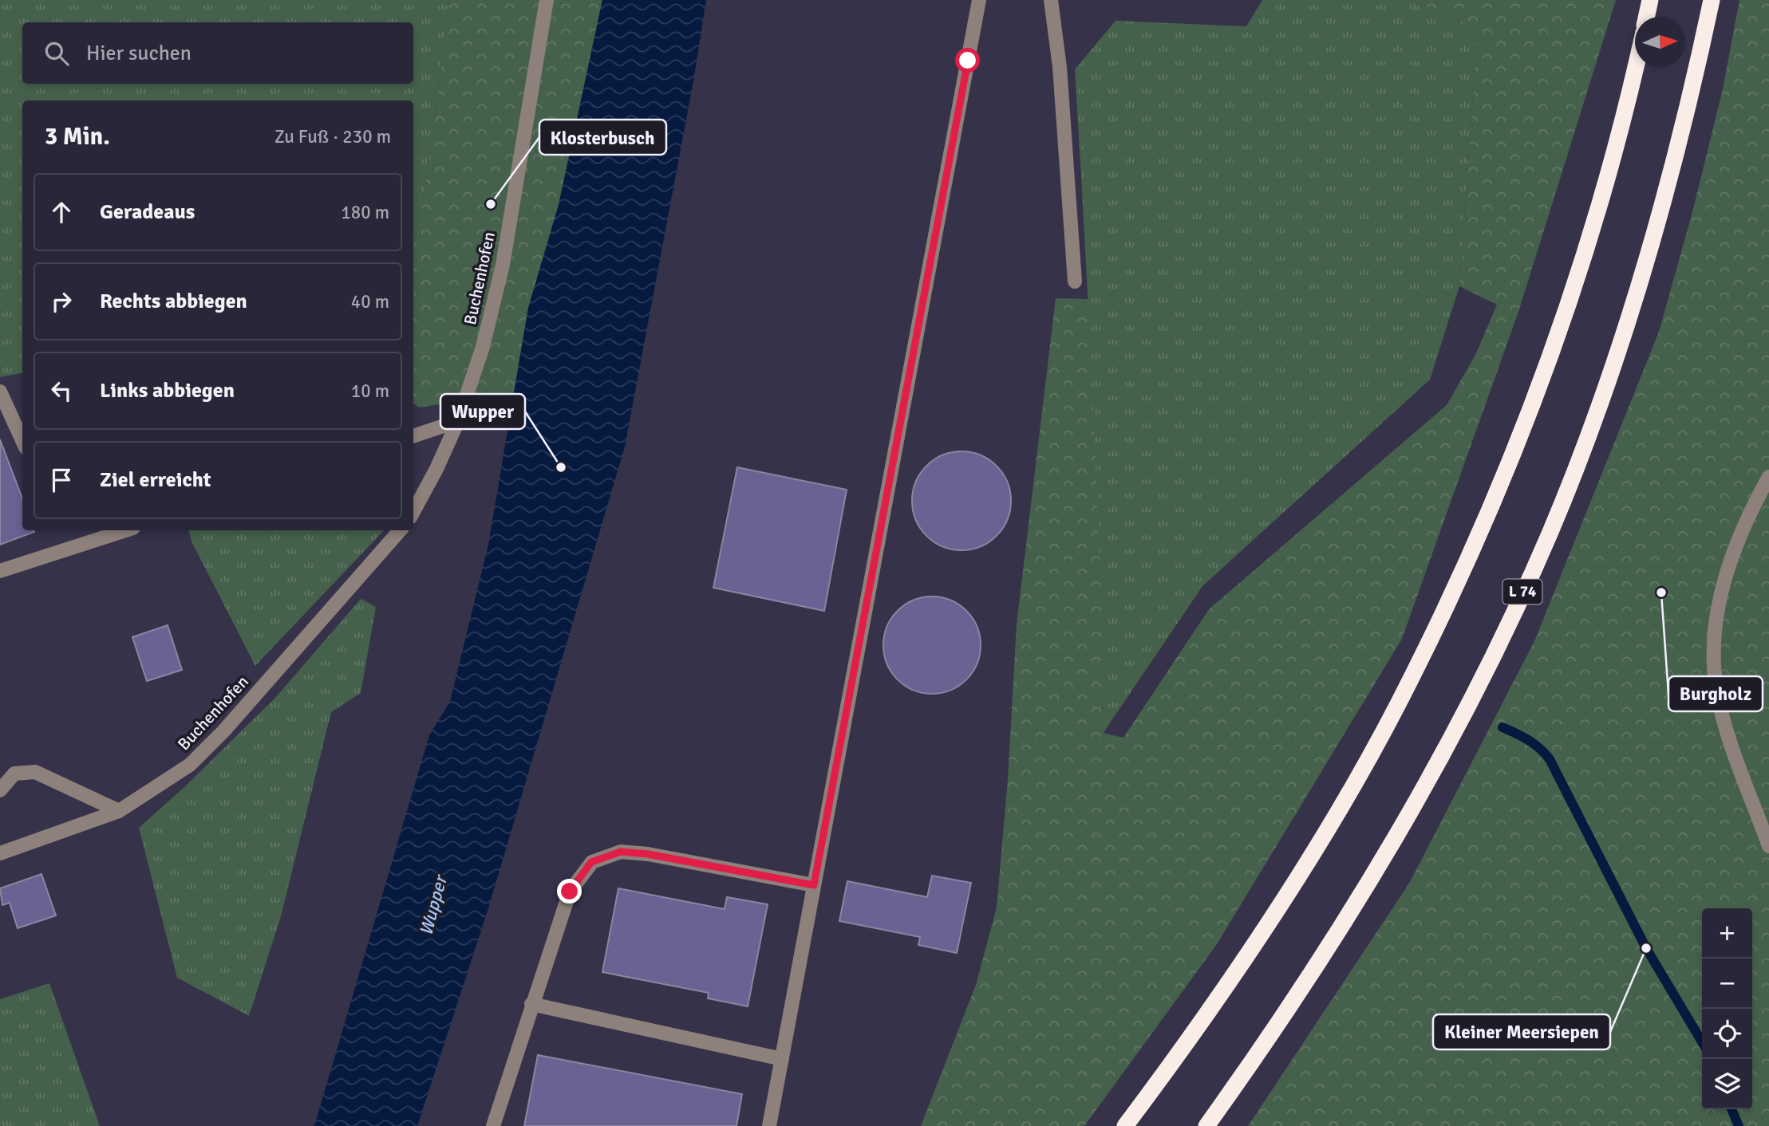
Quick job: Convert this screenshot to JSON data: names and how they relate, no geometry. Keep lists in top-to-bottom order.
{
  "streets": {
    "highway": ["L 74"],
    "lane": ["Buchenhofen"]
  },
  "water": ["Wupper"],
  "places": [
    "Klosterbusch",
    "Wupper",
    "Burgholz",
    "Kleiner Meersiepen"
  ],
  "north": "right",
  "page": {
    "search": "Hier suchen",
    "heading": ["3 Min.", "Zu Fuß · 230 m"],
    "list": [
      ["Geradeaus", "180 m"],
      ["Rechts abbiegen", "40 m"],
      ["Links abbiegen", "10 m"],
      "Ziel erreicht"
    ],
    "map_buttons": ["+", "−"]
  }
}
